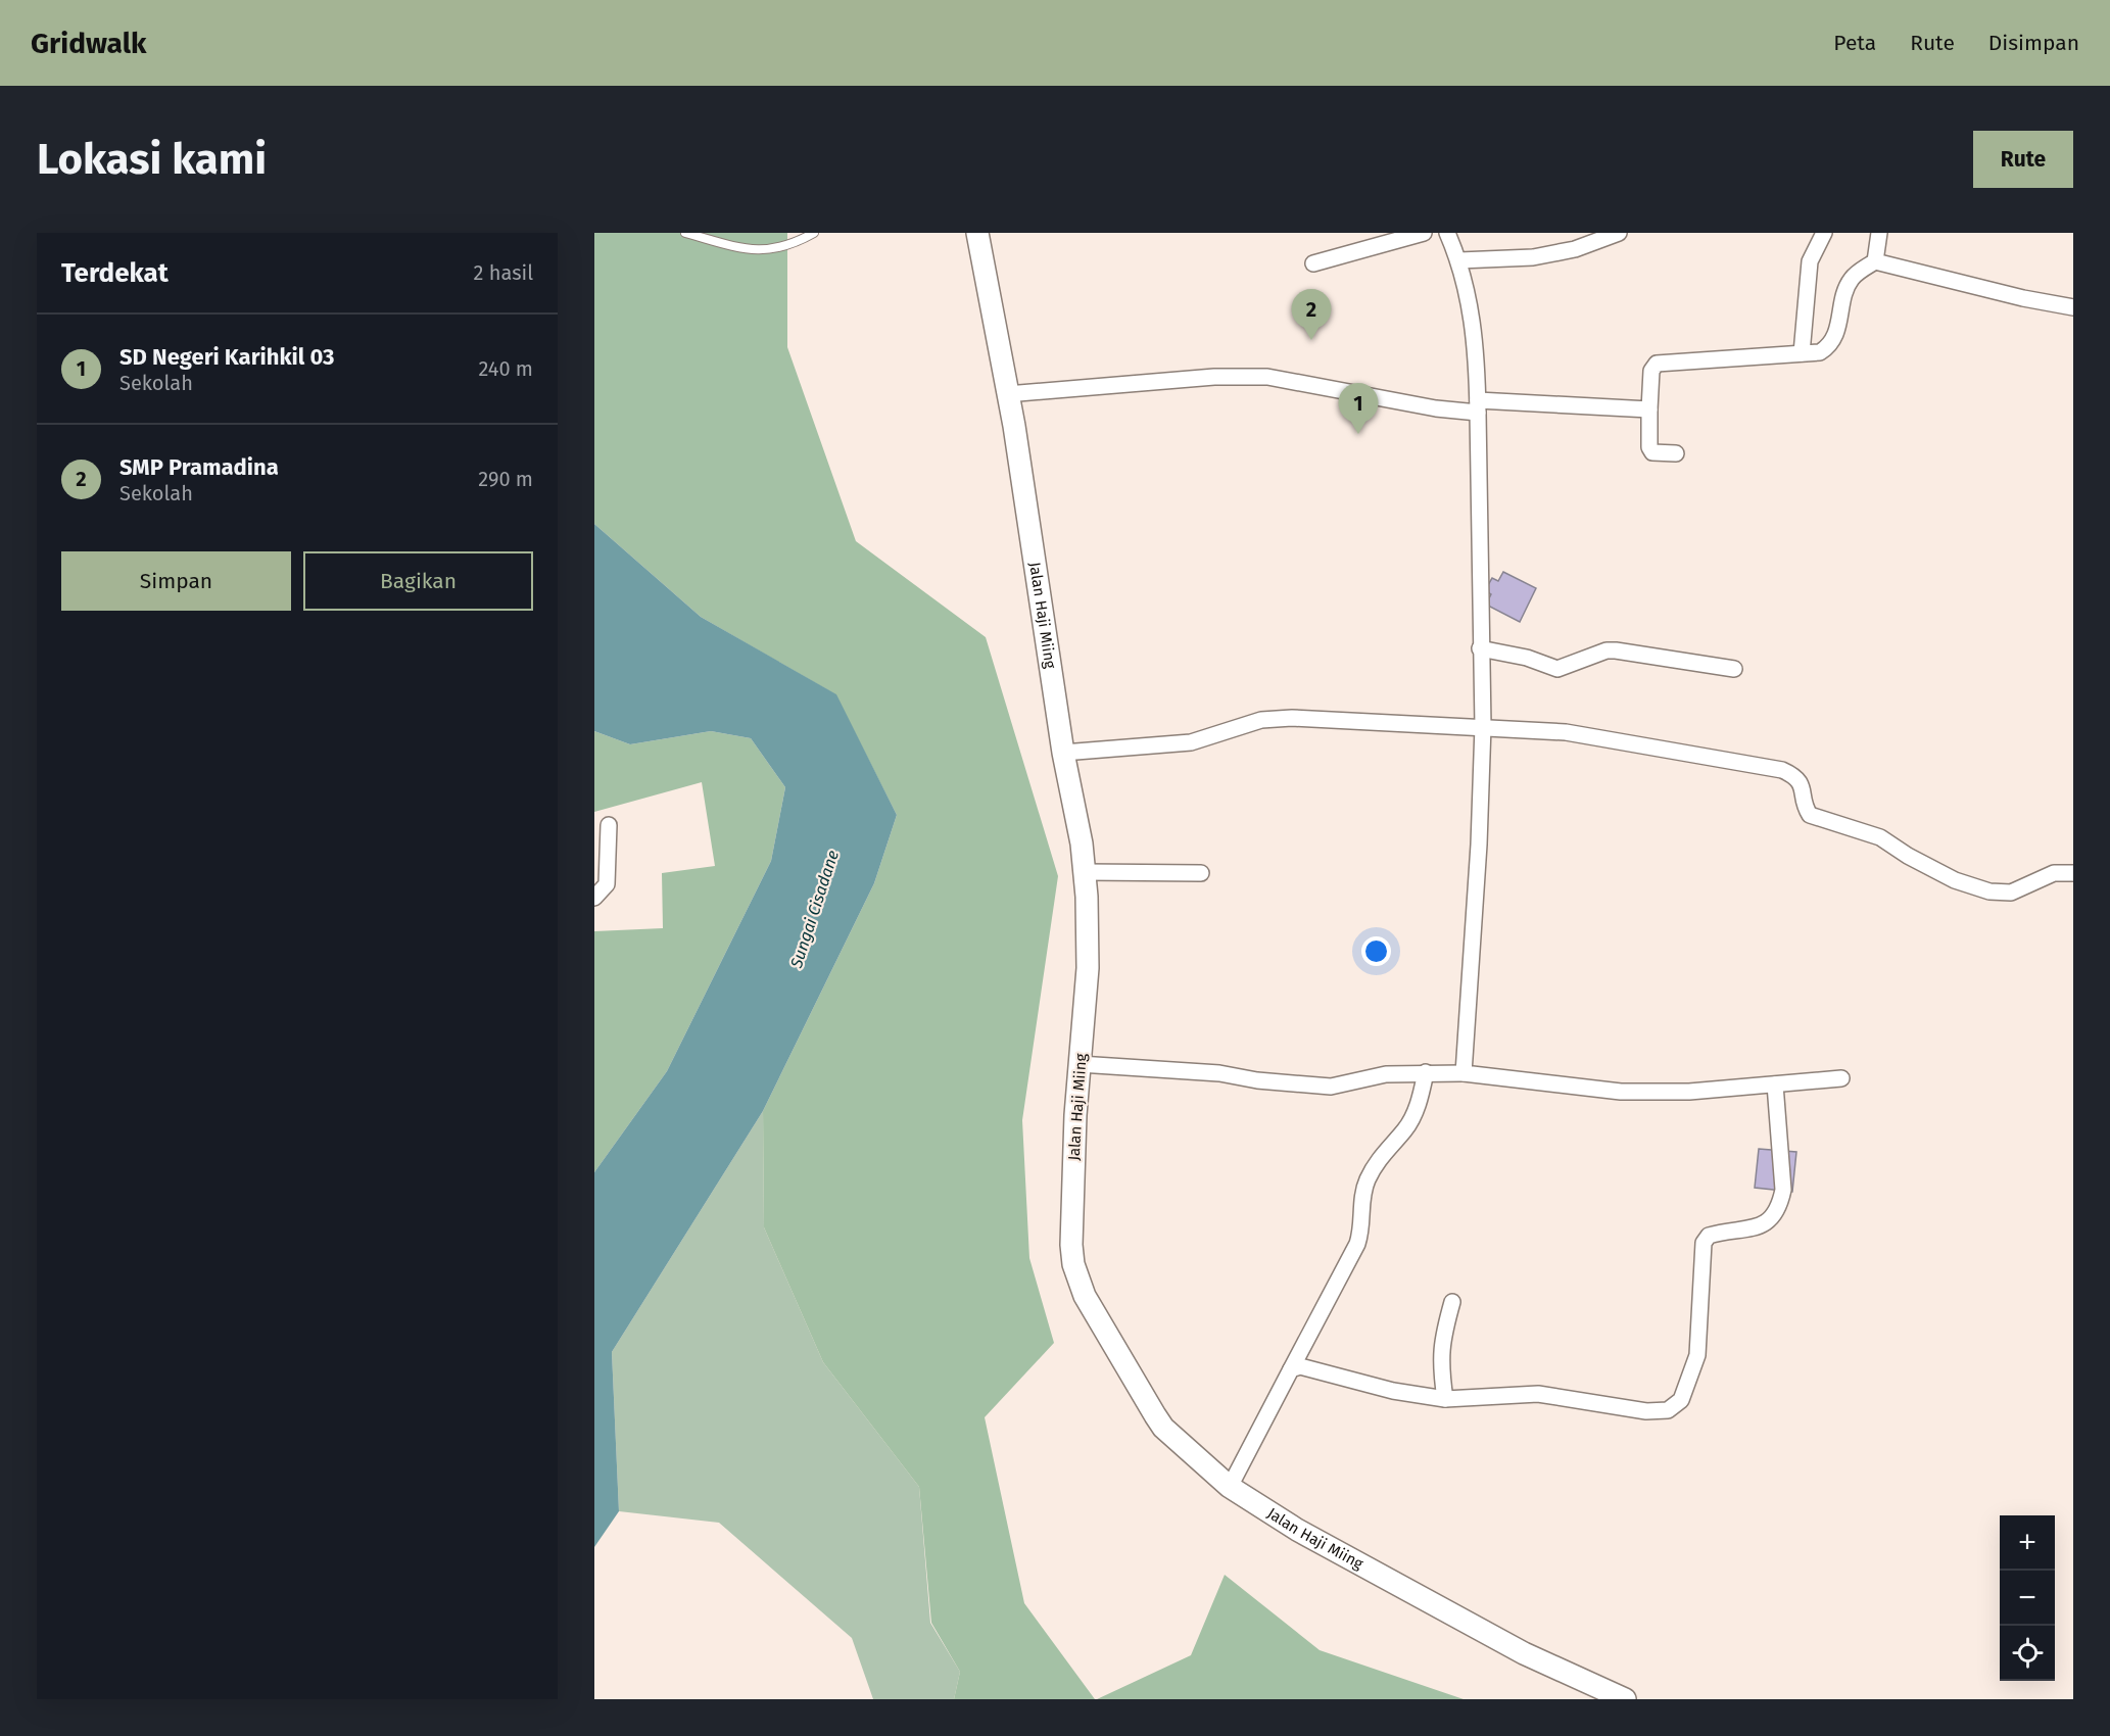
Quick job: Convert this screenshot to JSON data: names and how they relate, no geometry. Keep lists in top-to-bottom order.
{
  "streets": {
    "main road": ["Jalan Haji Miing"]
  },
  "water": ["Sungai Cisadane"],
  "page": {
    "header": "Gridwalk",
    "nav": ["Peta", "Rute", "Disimpan"],
    "buttons": [
      "Rute",
      ["Simpan", "Bagikan"]
    ],
    "title": "Lokasi kami",
    "heading": ["Terdekat", "2 hasil"],
    "pins": ["2", "1"],
    "list": [
      {
        "mark": "1",
        "name": "SD Negeri Karihkil 03",
        "note": "Sekolah",
        "value": "240 m"
      },
      {
        "mark": "2",
        "name": "SMP Pramadina",
        "note": "Sekolah",
        "value": "290 m"
      }
    ],
    "map_buttons": ["+", "−"]
  }
}
